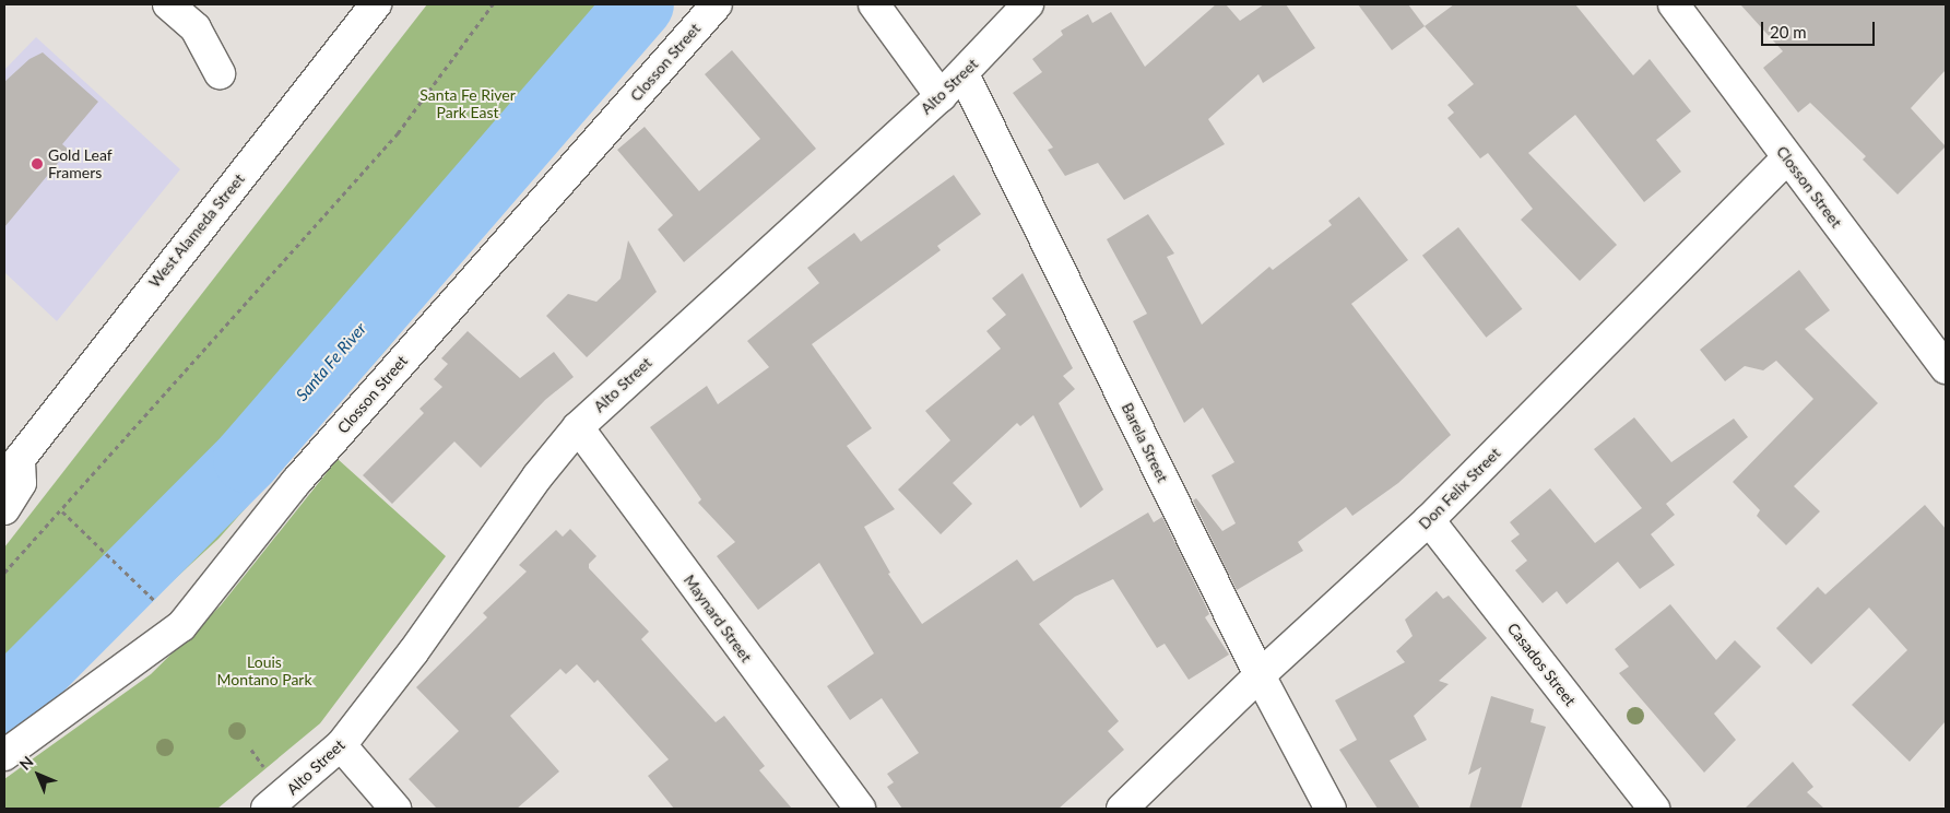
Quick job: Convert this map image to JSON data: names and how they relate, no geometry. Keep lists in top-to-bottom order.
{
  "streets": {
    "street": [
      "Closson Street",
      "Alto Street",
      "West Alameda Street",
      "Barela Street",
      "Don Felix Street",
      "Maynard Street",
      "Casados Street"
    ]
  },
  "crossings": [
    ["Closson Street", "Don Felix Street"],
    ["Alto Street", "Barela Street"],
    ["Alto Street", "Maynard Street"],
    ["Barela Street", "Don Felix Street"],
    ["Don Felix Street", "Casados Street"]
  ],
  "water": ["Santa Fe River"],
  "parks": ["Santa Fe River Park East", "Louis Montano Park"],
  "places": ["Gold Leaf Framers"],
  "scale_bar": "20 m",
  "north": "top left"
}
